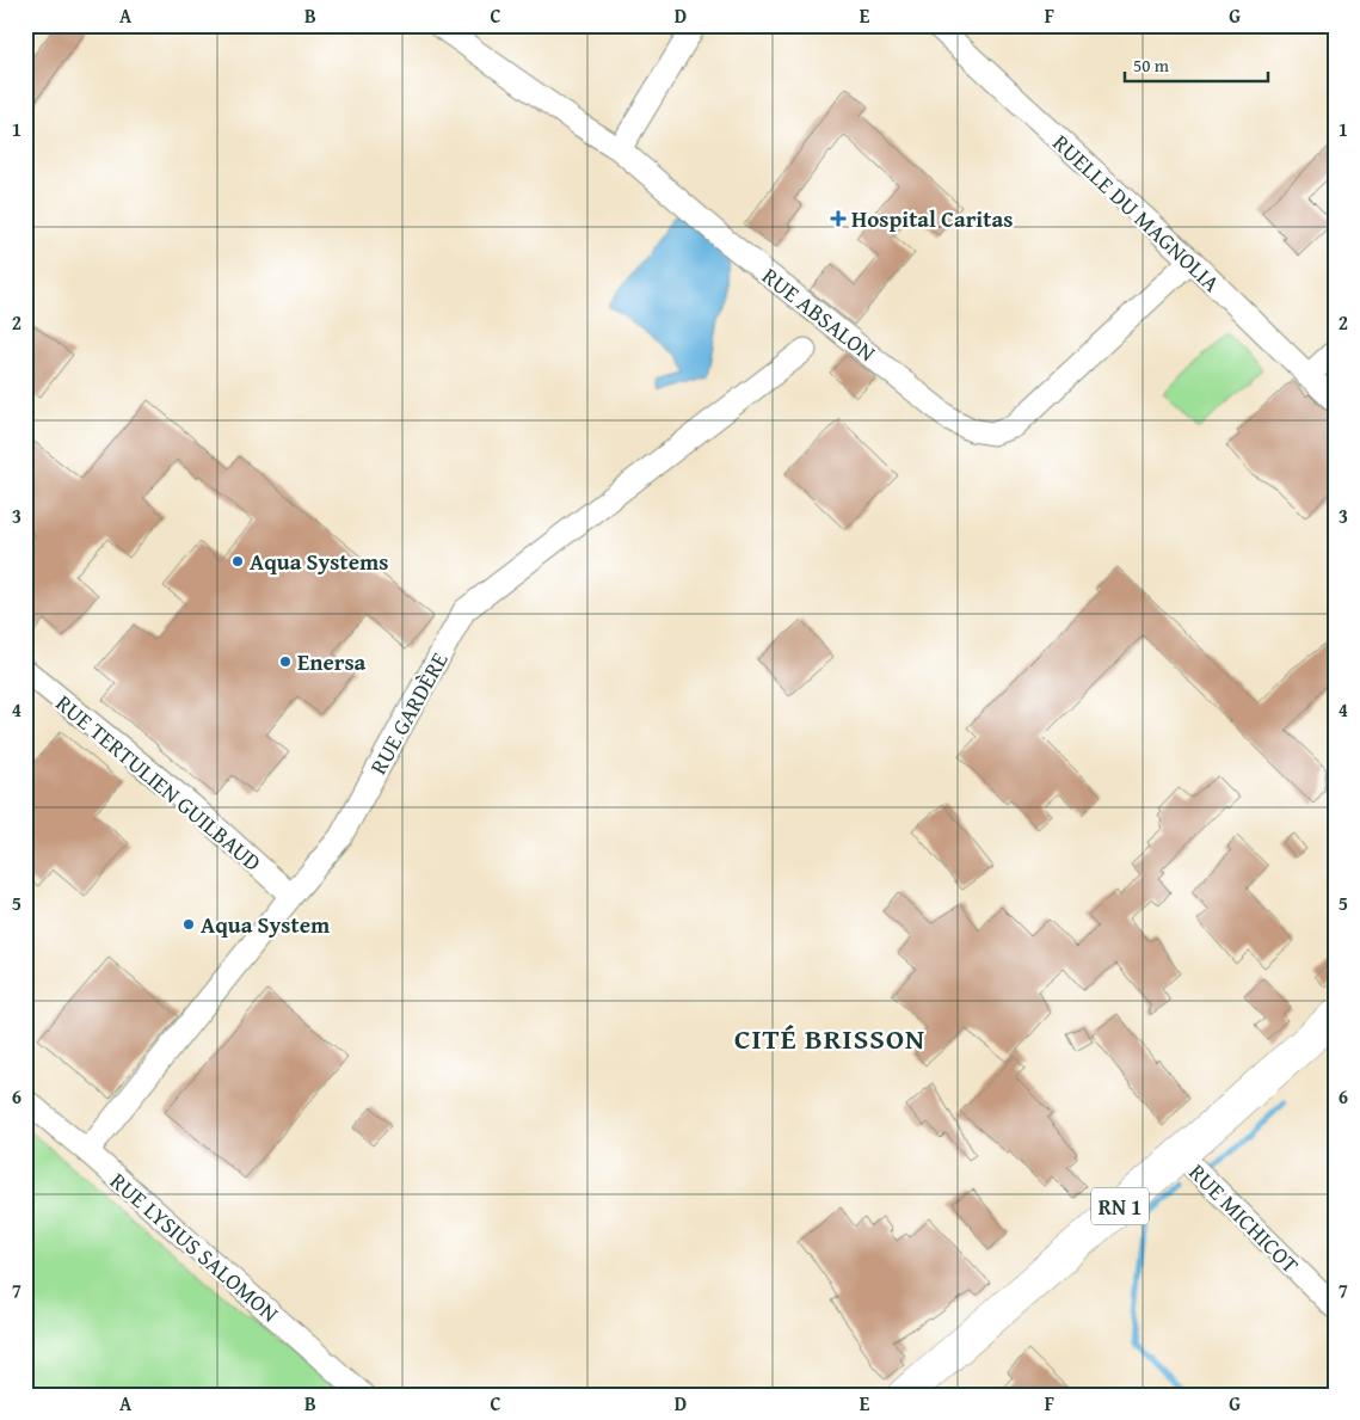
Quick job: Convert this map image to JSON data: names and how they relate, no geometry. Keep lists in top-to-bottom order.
{
  "streets": {
    "main road": ["RN 1"],
    "street": [
      "RUELLE DU MAGNOLIA",
      "RUE ABSALON",
      "RUE GARDÈRE",
      "RUE TERTULIEN GUILBAUD",
      "RUE MICHICOT",
      "RUE LYSIUS SALOMON"
    ]
  },
  "crossings": [
    ["RUELLE DU MAGNOLIA", "RUE ABSALON"],
    ["RUE GARDÈRE", "RUE TERTULIEN GUILBAUD"],
    ["RUE GARDÈRE", "RUE LYSIUS SALOMON"],
    ["RN 1", "RUE MICHICOT"]
  ],
  "districts": ["CITÉ BRISSON"],
  "places": {
    "health": ["Hospital Caritas"],
    "other": ["Aqua Systems", "Enersa", "Aqua System"]
  },
  "scale_bar": "50 m",
  "grid": {
    "columns": [
      "A",
      "B",
      "C",
      "D",
      "E",
      "F",
      "G"
    ],
    "rows": [
      "1",
      "2",
      "3",
      "4",
      "5",
      "6",
      "7"
    ]
  }
}
